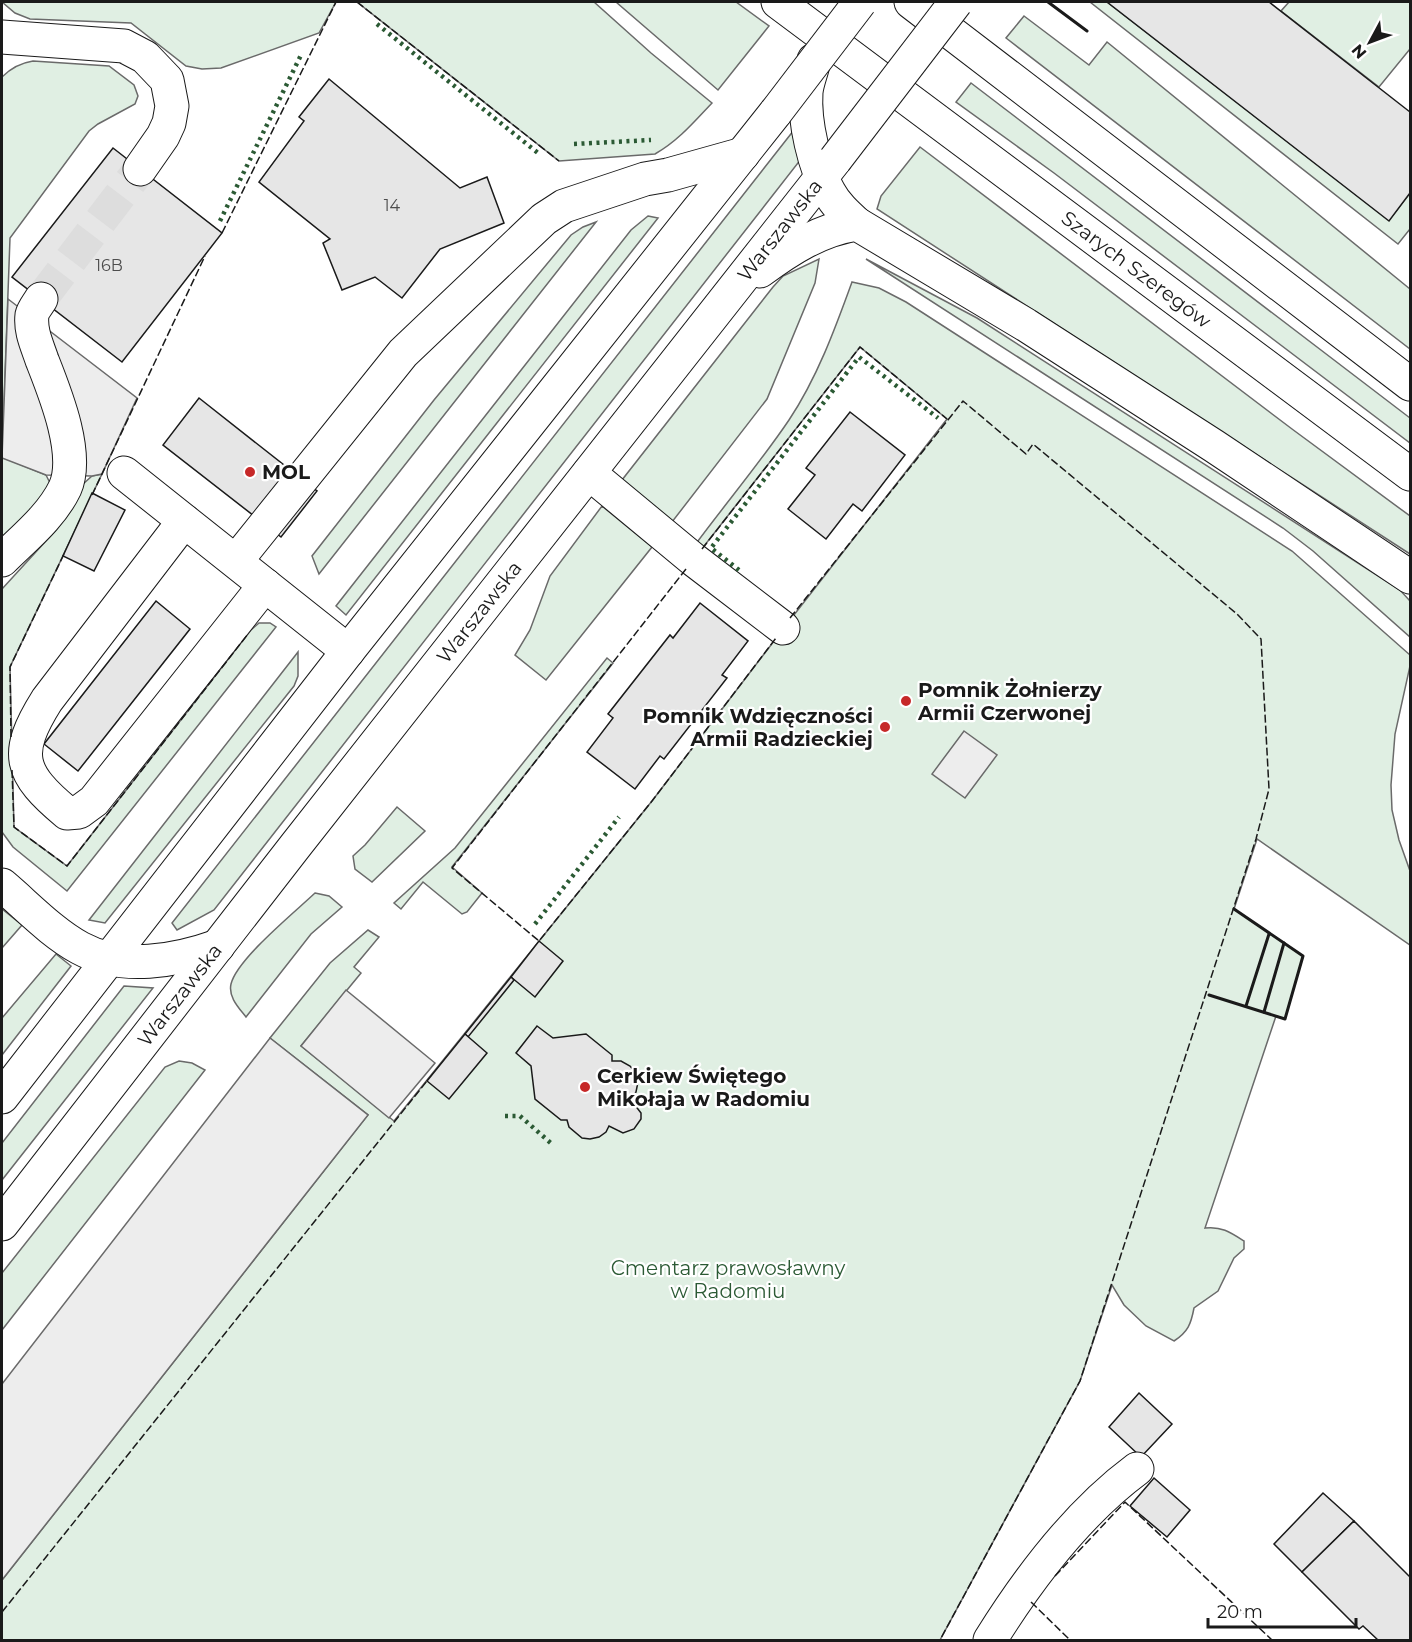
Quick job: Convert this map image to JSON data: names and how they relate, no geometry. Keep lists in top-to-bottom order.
{
  "streets": {
    "main road": ["Warszawska", "Szarych Szeregów"]
  },
  "parks": ["Cmentarz prawosławny w Radomiu"],
  "places": [
    "MOL",
    "Pomnik Żołnierzy Armii Czerwonej",
    "Pomnik Wdzięczności Armii Radzieckiej",
    "Cerkiew Świętego Mikołaja w Radomiu"
  ],
  "house_numbers": ["14", "16B"],
  "scale_bar": "20 m",
  "north": "bottom left"
}
